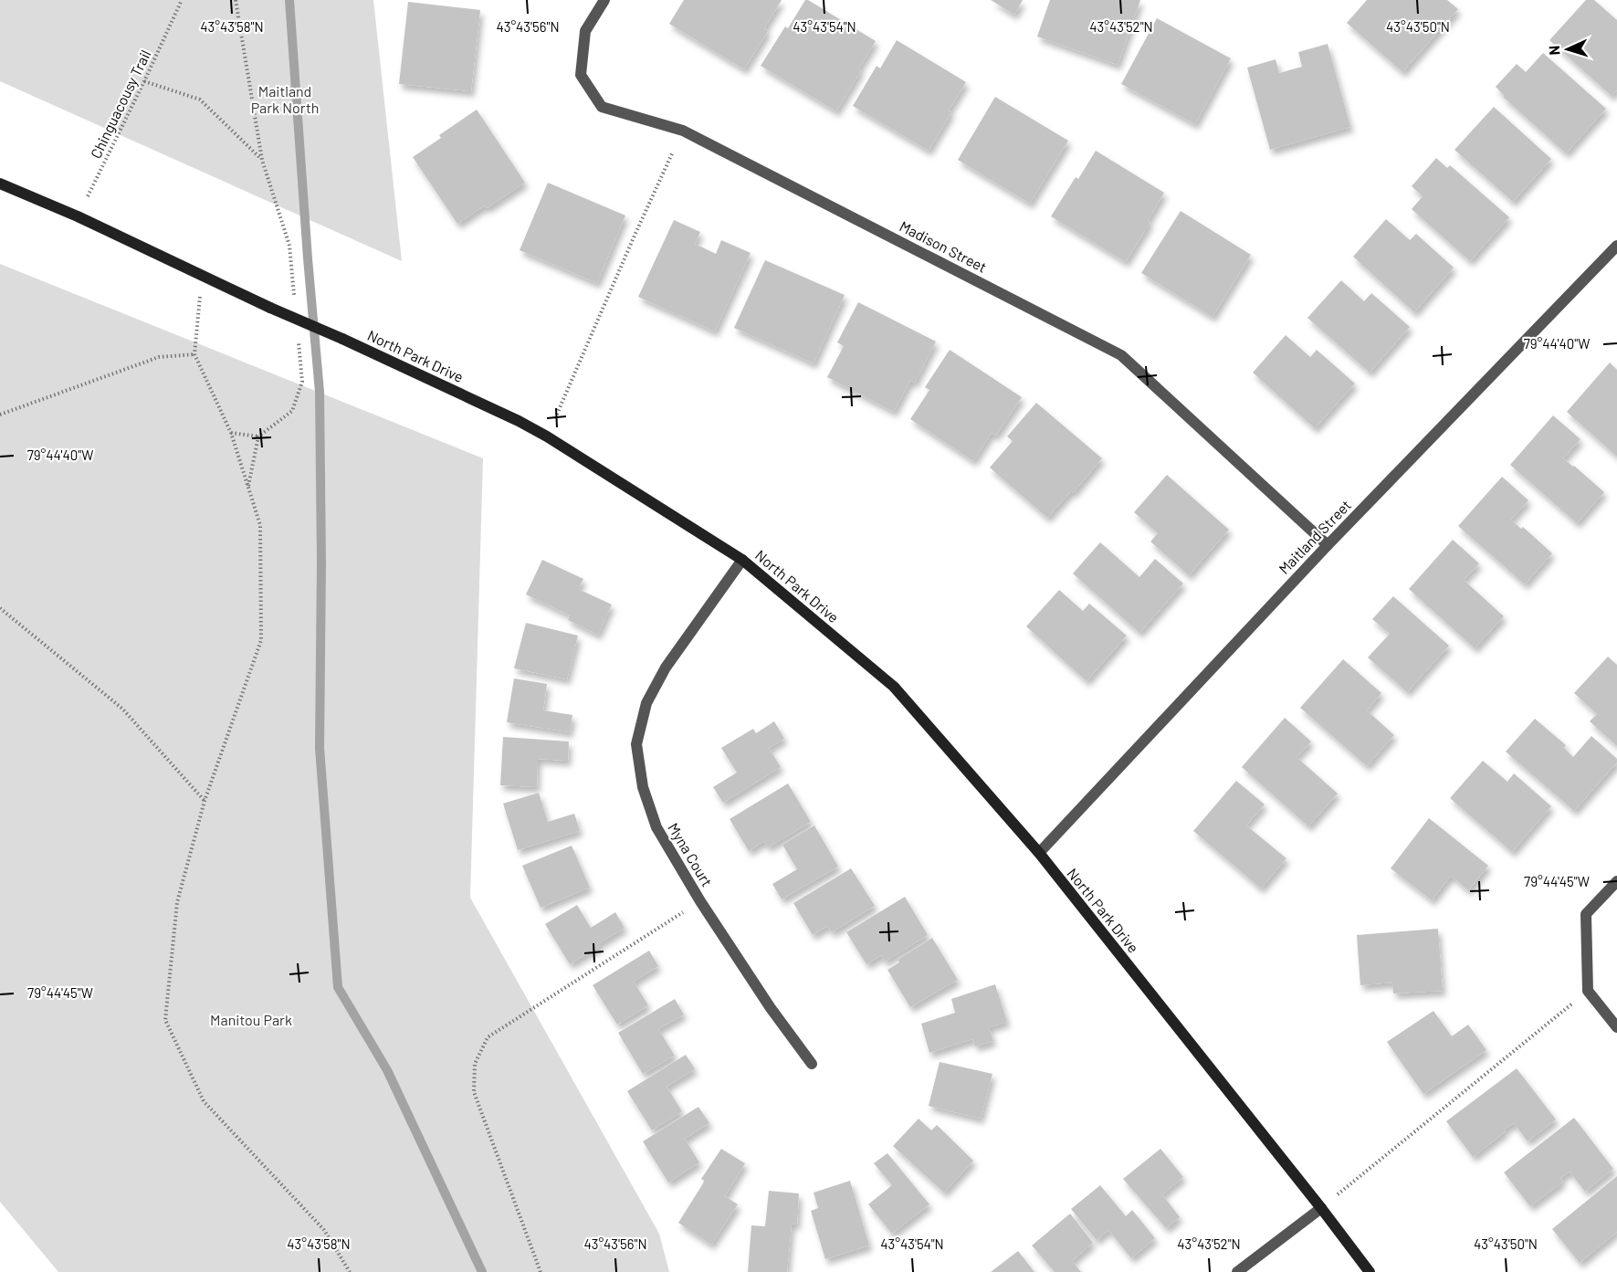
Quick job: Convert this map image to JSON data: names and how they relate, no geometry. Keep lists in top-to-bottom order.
{
  "streets": {
    "main road": ["North Park Drive"],
    "street": ["Madison Street", "Maitland Street", "Myna Court"],
    "path": ["Chinguacousy Trail"]
  },
  "crossings": [
    ["Chinguacousy Trail", "North Park Drive"],
    ["Madison Street", "Maitland Street"],
    ["North Park Drive", "Maitland Street"],
    ["North Park Drive", "Myna Court"]
  ],
  "parks": ["Maitland Park North", "Manitou Park"],
  "north": "left",
  "coordinates": [
    "43°43'58\"N",
    "43°43'56\"N",
    "43°43'54\"N",
    "43°43'52\"N",
    "43°43'50\"N",
    "79°44'40\"W",
    "79°44'45\"W"
  ]
}
